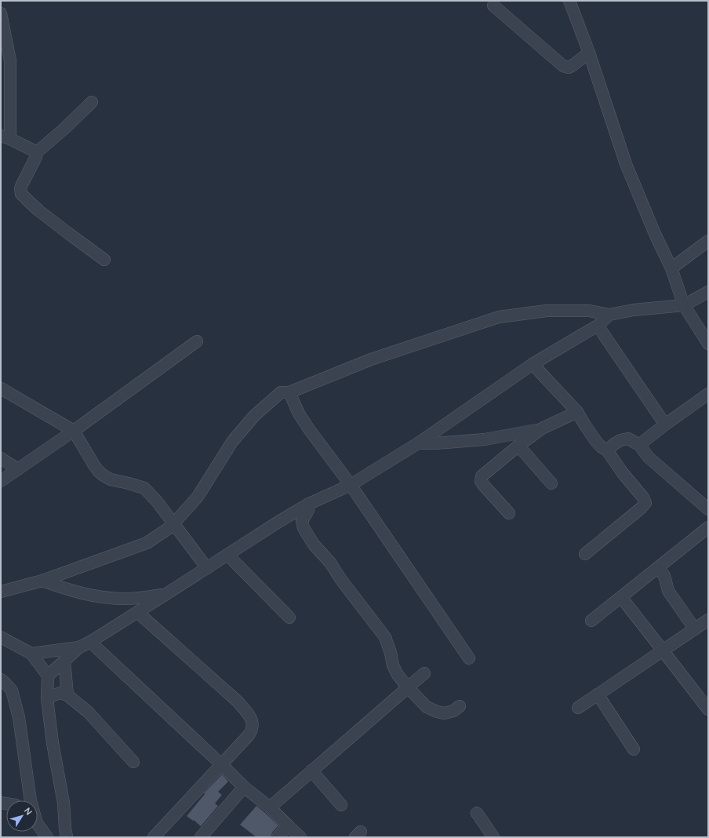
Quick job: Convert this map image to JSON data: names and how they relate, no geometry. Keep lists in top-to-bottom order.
{
  "north": "top right"
}
